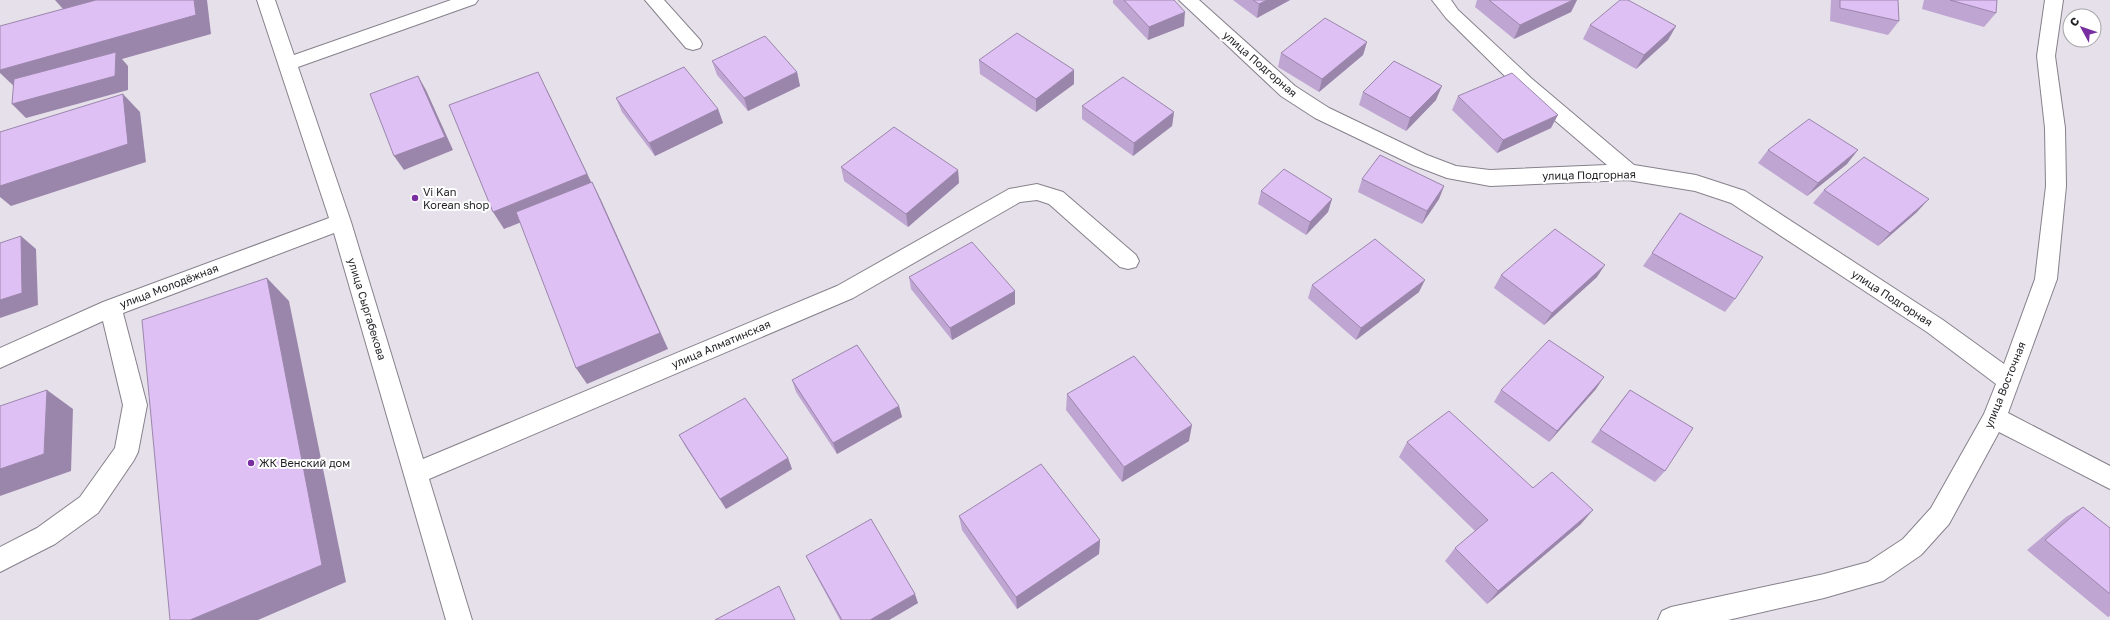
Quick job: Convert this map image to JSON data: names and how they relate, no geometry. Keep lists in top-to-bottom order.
{
  "streets": {
    "street": [
      "улица Подгорная",
      "улица Молодёжная",
      "улица Сыргабекова",
      "улица Алматинская",
      "улица Восточная"
    ]
  },
  "crossings": [
    ["улица Подгорная", "улица Восточная"],
    ["улица Молодёжная", "улица Сыргабекова"],
    ["улица Сыргабекова", "улица Алматинская"]
  ],
  "places": ["Vi Kan Korean shop", "ЖК Венский дом"],
  "north": "top left"
}
